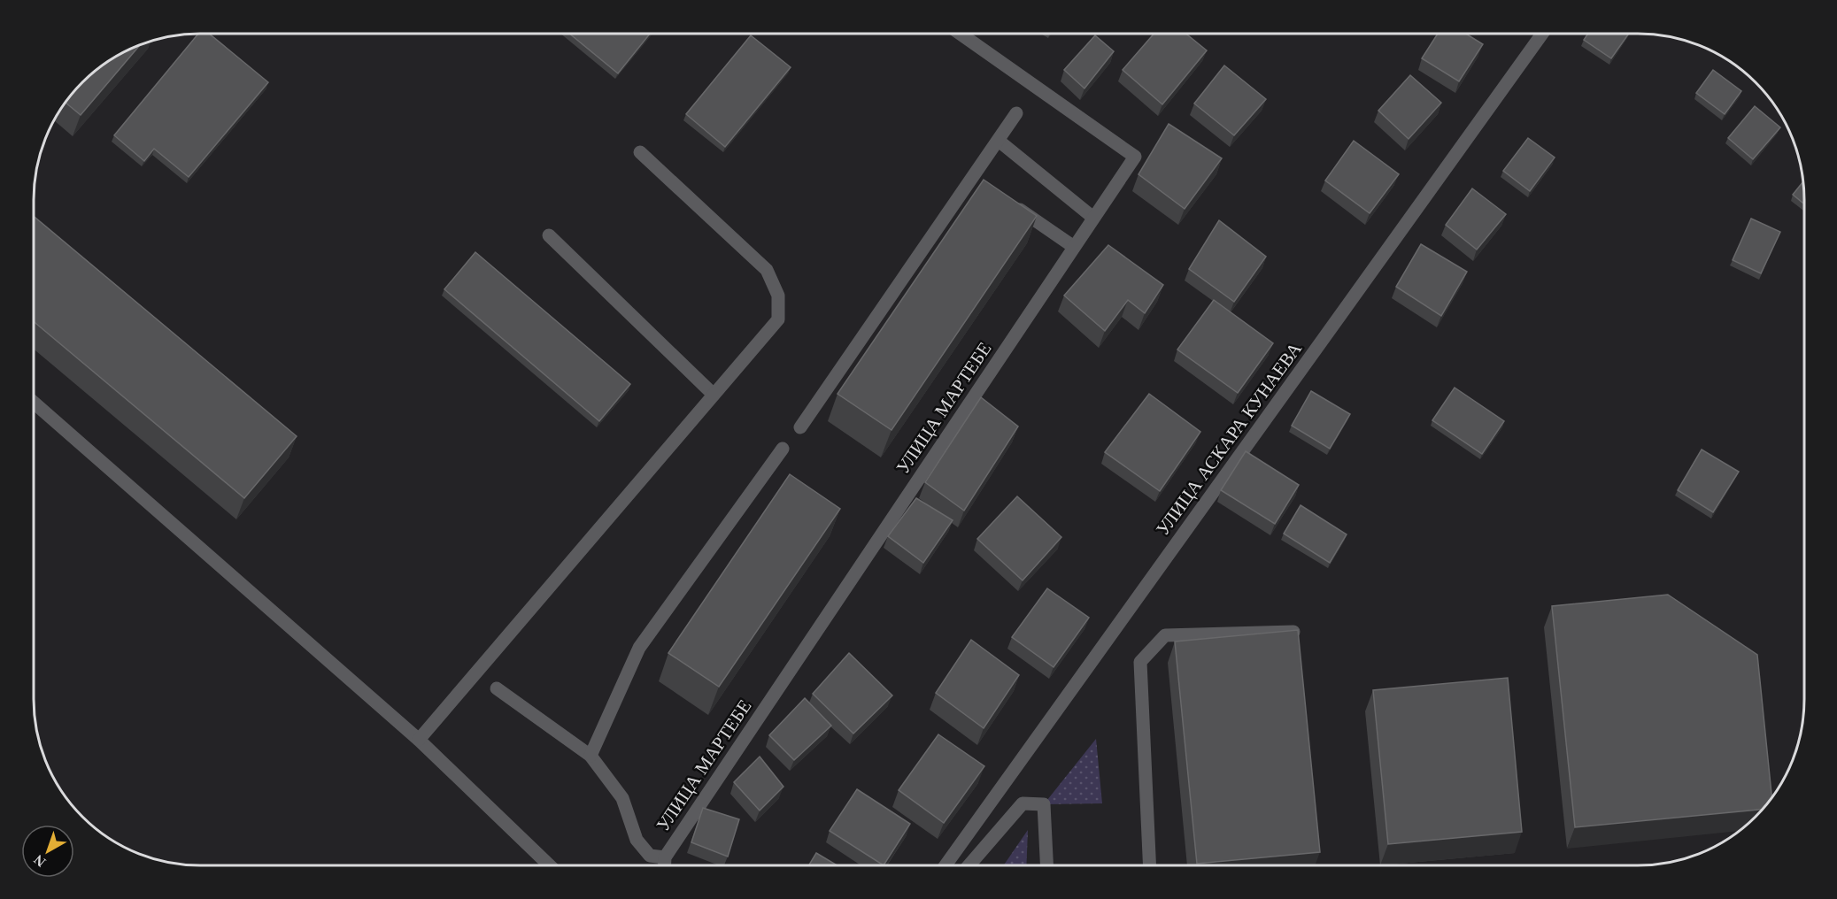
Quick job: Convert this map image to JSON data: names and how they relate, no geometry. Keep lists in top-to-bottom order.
{
  "streets": {
    "street": ["УЛИЦА МАРТЕБЕ", "УЛИЦА АСКАРА КУНАЕВА"]
  },
  "north": "bottom left"
}
